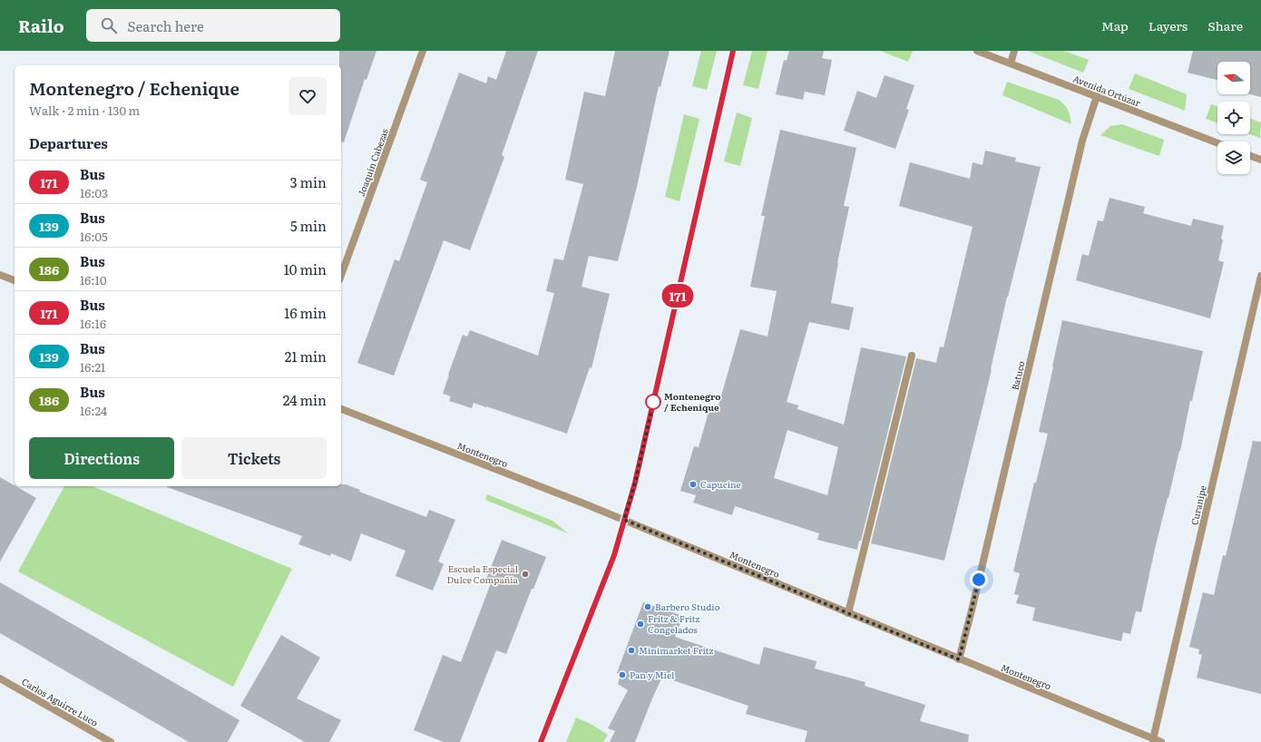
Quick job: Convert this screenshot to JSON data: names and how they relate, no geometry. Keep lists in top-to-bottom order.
{
  "streets": {
    "street": [
      "Avenida Ortúzar",
      "Joaquín Cabezas",
      "Batuco",
      "Montenegro",
      "Curanipe",
      "Carlos Aguirre Luco"
    ]
  },
  "crossings": [
    ["Avenida Ortúzar", "Batuco"],
    ["Batuco", "Montenegro"],
    ["Montenegro", "Curanipe"]
  ],
  "places": [
    "Montenegro / Echenique",
    "Capucine",
    "Escuela Especial Dulce Compañía",
    "Barbero Studio",
    "Fritz & Fritz Congelados",
    "Minimarket Fritz",
    "Pan y Miel"
  ],
  "lines": ["bus line 171"],
  "north": "left",
  "page": {
    "header": "Railo",
    "search": "Search here",
    "nav": ["Map", "Layers", "Share"],
    "on_map": "171",
    "heading": [
      ["Montenegro / Echenique", "Walk · 2 min · 130 m"],
      "Departures"
    ],
    "list": [
      {
        "mark": "171",
        "name": "Bus",
        "note": "16:03",
        "value": "3 min"
      },
      {
        "mark": "139",
        "name": "Bus",
        "note": "16:05",
        "value": "5 min"
      },
      {
        "mark": "186",
        "name": "Bus",
        "note": "16:10",
        "value": "10 min"
      },
      {
        "mark": "171",
        "name": "Bus",
        "note": "16:16",
        "value": "16 min"
      },
      {
        "mark": "139",
        "name": "Bus",
        "note": "16:21",
        "value": "21 min"
      },
      {
        "mark": "186",
        "name": "Bus",
        "note": "16:24",
        "value": "24 min"
      }
    ],
    "buttons": ["Directions", "Tickets"]
  }
}
